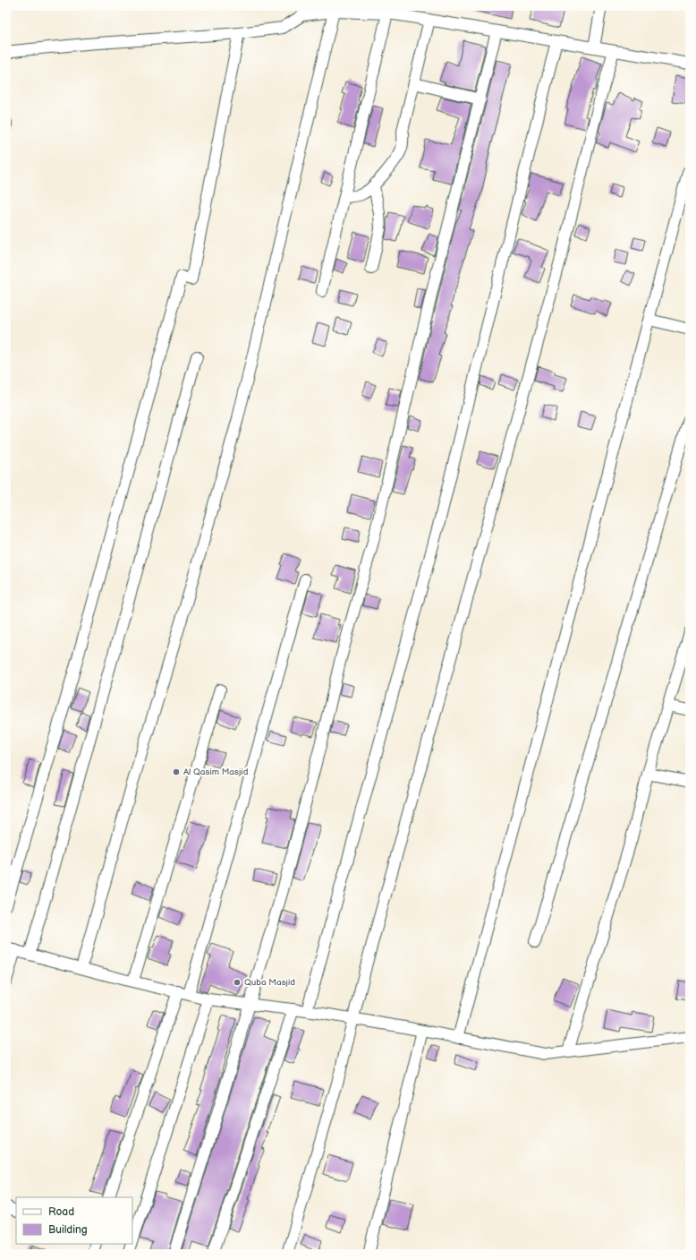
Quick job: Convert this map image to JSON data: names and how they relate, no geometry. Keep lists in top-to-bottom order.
{
  "places": ["Al Qasim Masjid", "Quba Masjid"],
  "legend": ["Road", "Building"]
}
